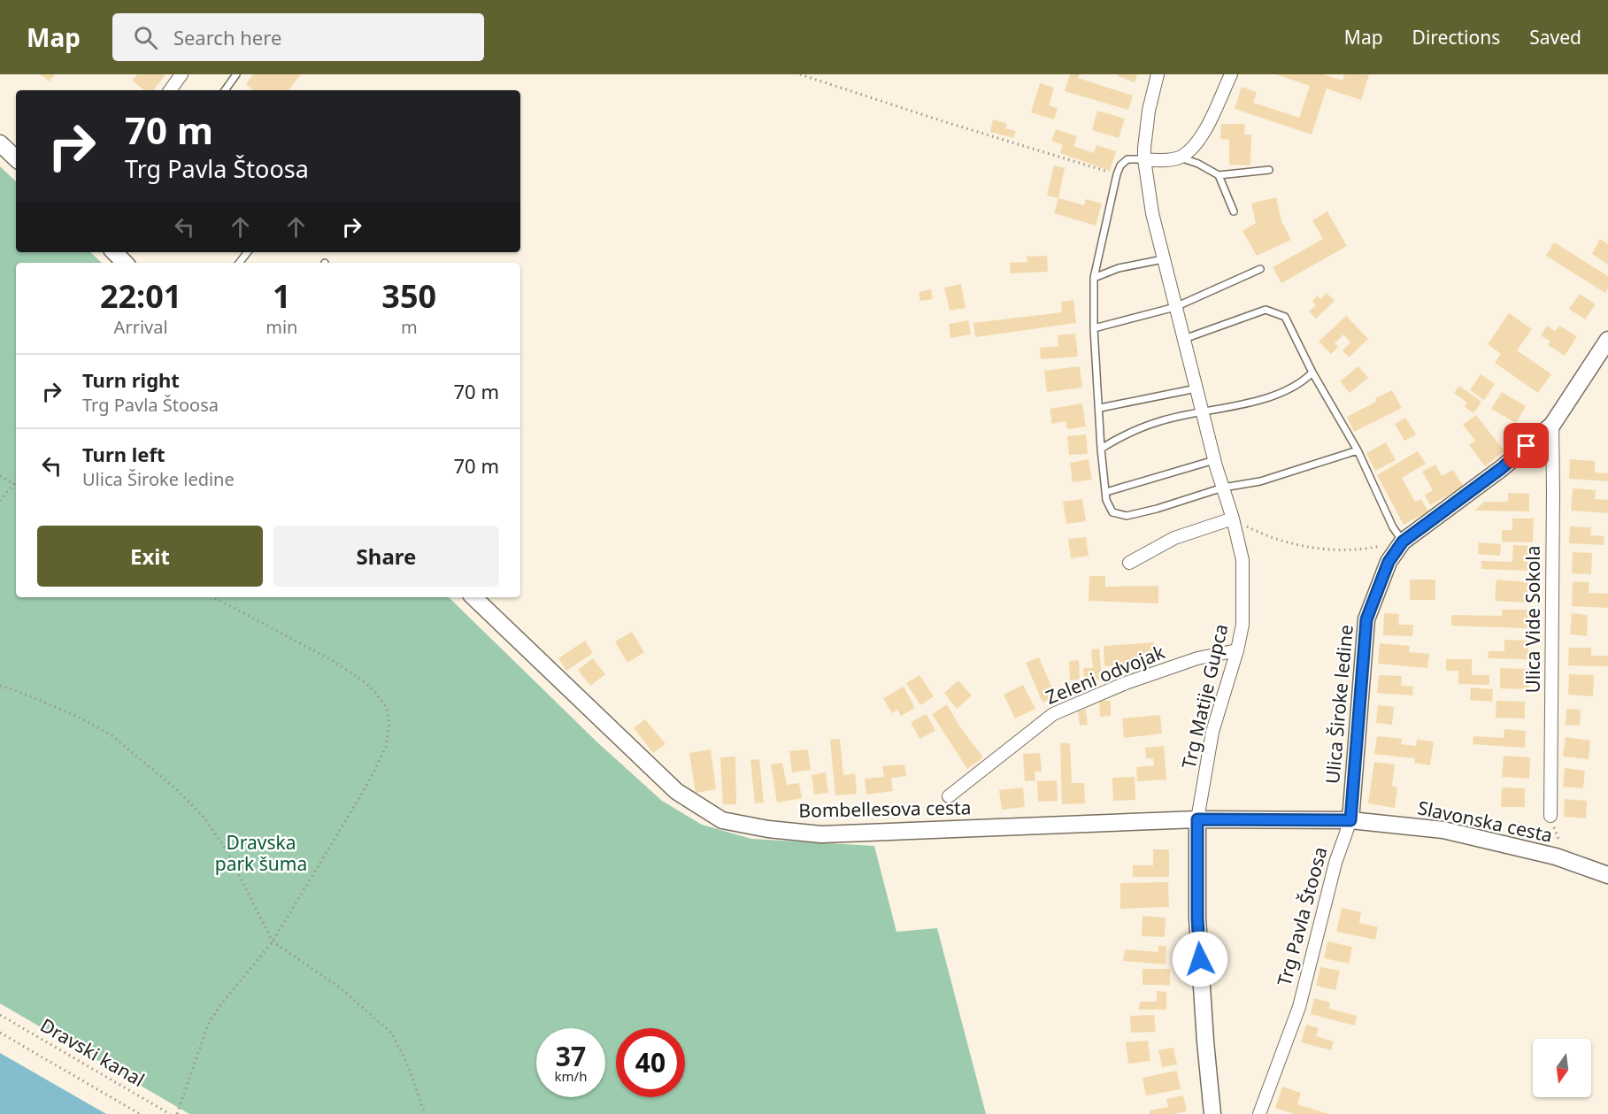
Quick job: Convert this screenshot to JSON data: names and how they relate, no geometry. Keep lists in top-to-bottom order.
{
  "streets": {
    "street": [
      "Ulica Vide Sokola",
      "Zeleni odvojak",
      "Trg Matije Gupca",
      "Ulica Široke ledine",
      "Bombellesova cesta",
      "Slavonska cesta",
      "Trg Pavla Štoosa"
    ],
    "path": ["Dravski kanal"]
  },
  "crossings": [
    ["Ulica Vide Sokola", "Ulica Široke ledine"],
    ["Zeleni odvojak", "Trg Matije Gupca"],
    ["Trg Matije Gupca", "Bombellesova cesta"],
    ["Trg Matije Gupca", "Trg Pavla Štoosa"],
    ["Ulica Široke ledine", "Slavonska cesta"],
    ["Ulica Široke ledine", "Trg Pavla Štoosa"],
    ["Bombellesova cesta", "Trg Pavla Štoosa"],
    ["Slavonska cesta", "Trg Pavla Štoosa"]
  ],
  "parks": ["Dravska park šuma"],
  "north": "bottom",
  "page": {
    "header": "Map",
    "search": "Search here",
    "nav": ["Map", "Directions", "Saved"],
    "turn": ["70 m", "Trg Pavla Štoosa"],
    "eta": [
      "22:01",
      "Arrival",
      "1",
      "min",
      "350",
      "m"
    ],
    "list": [
      {
        "name": "Turn right",
        "note": "Trg Pavla Štoosa",
        "value": "70 m"
      },
      {
        "name": "Turn left",
        "note": "Ulica Široke ledine",
        "value": "70 m"
      }
    ],
    "buttons": ["Exit", "Share"],
    "speed": "37 km/h",
    "limit": "40"
  }
}
